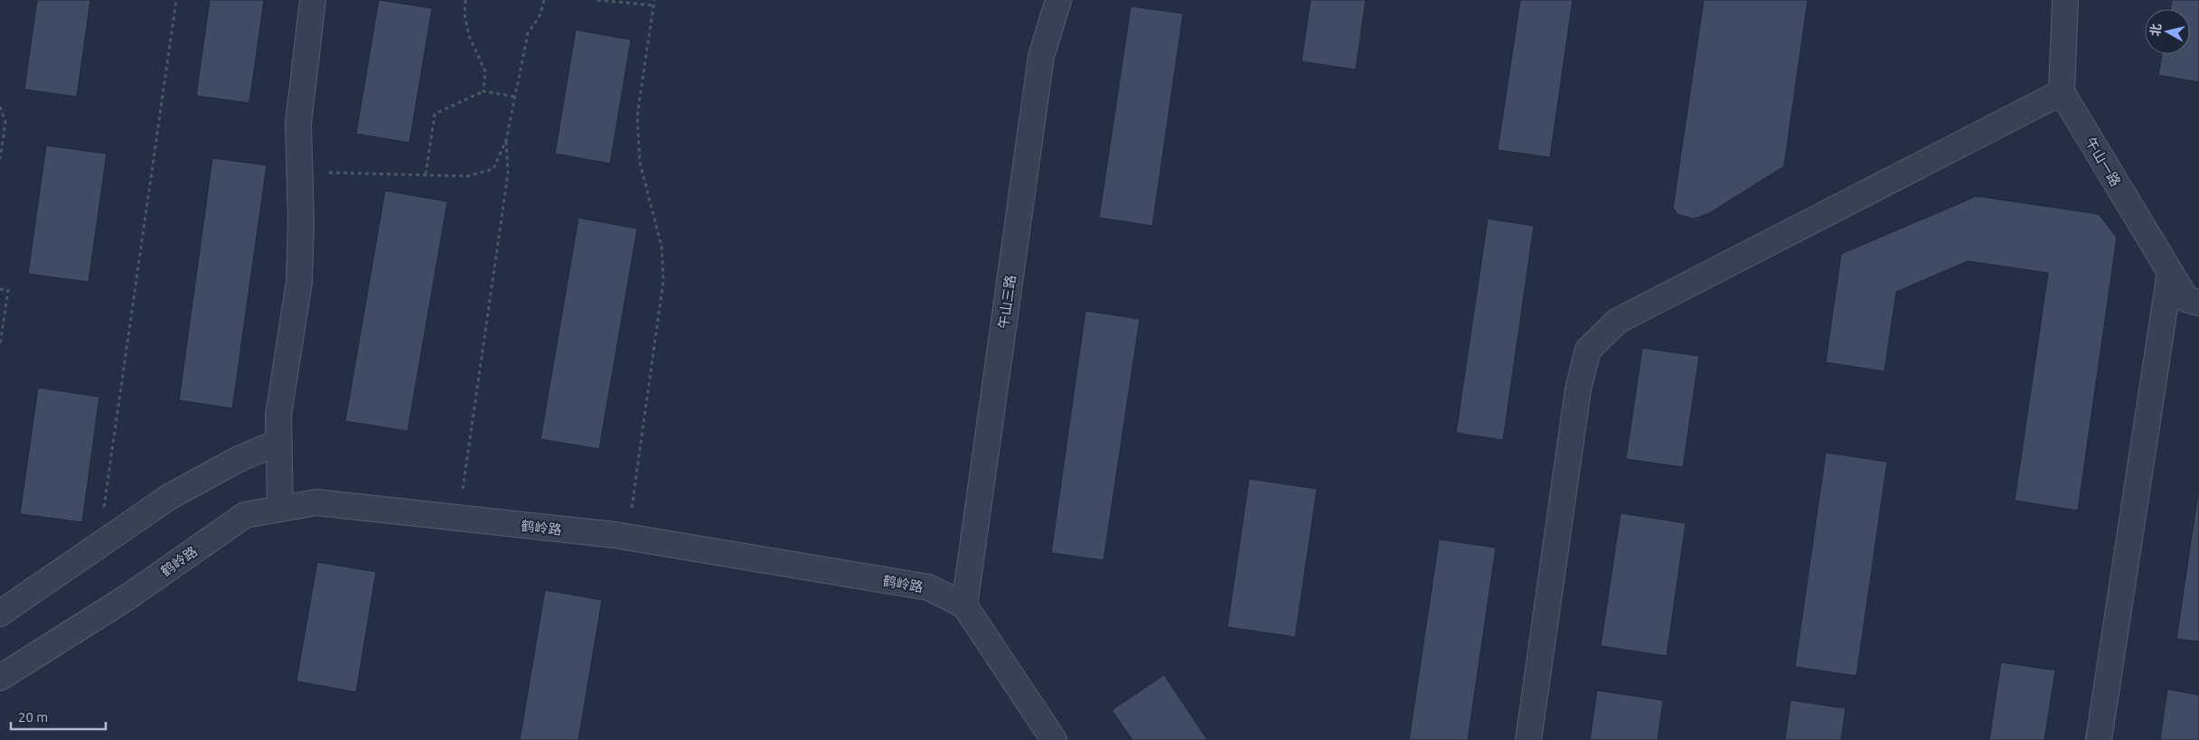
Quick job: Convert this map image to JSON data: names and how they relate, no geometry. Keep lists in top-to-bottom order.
{
  "streets": {
    "street": ["午山一路", "午山三路", "鹤岭路"]
  },
  "crossings": [
    ["午山三路", "鹤岭路"]
  ],
  "scale_bar": "20 m",
  "north": "left"
}
